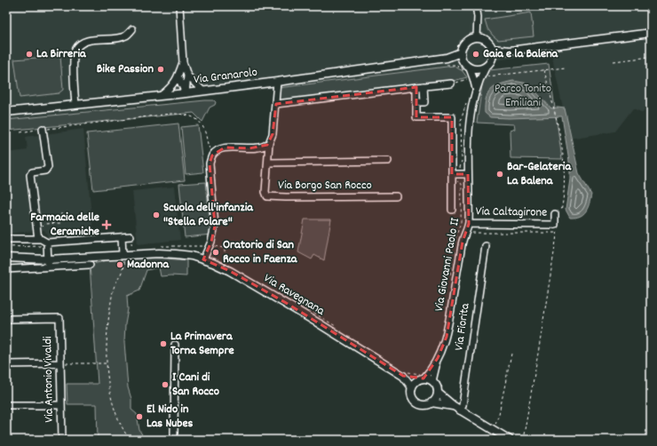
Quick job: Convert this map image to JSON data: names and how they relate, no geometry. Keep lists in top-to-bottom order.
{
  "streets": {
    "main road": ["Via Granarolo", "Via Ravegnana"],
    "street": [
      "Via Borgo San Rocco",
      "Via Caltagirone",
      "Via Giovanni Paolo II",
      "Via Fiorita",
      "Via Antonio Vivaldi"
    ]
  },
  "crossings": [
    ["Via Granarolo", "Via Borgo San Rocco"],
    ["Via Caltagirone", "Via Giovanni Paolo II"],
    ["Via Giovanni Paolo II", "Via Ravegnana"],
    ["Via Ravegnana", "Via Fiorita"]
  ],
  "parks": ["Parco Tonito Emiliani"],
  "places": {
    "other": [
      "La Birreria",
      "Gaia e la Balena",
      "Bike Passion",
      "Bar-Gelateria La Balena",
      "Scuola dell'infanzia \"Stella Polare\"",
      "Oratorio di San Rocco in Faenza",
      "Madonna",
      "La Primavera Torna Sempre",
      "I Cani di San Rocco",
      "El Nido in Las Nubes"
    ],
    "health": ["Farmacia delle Ceramiche"]
  }
}
